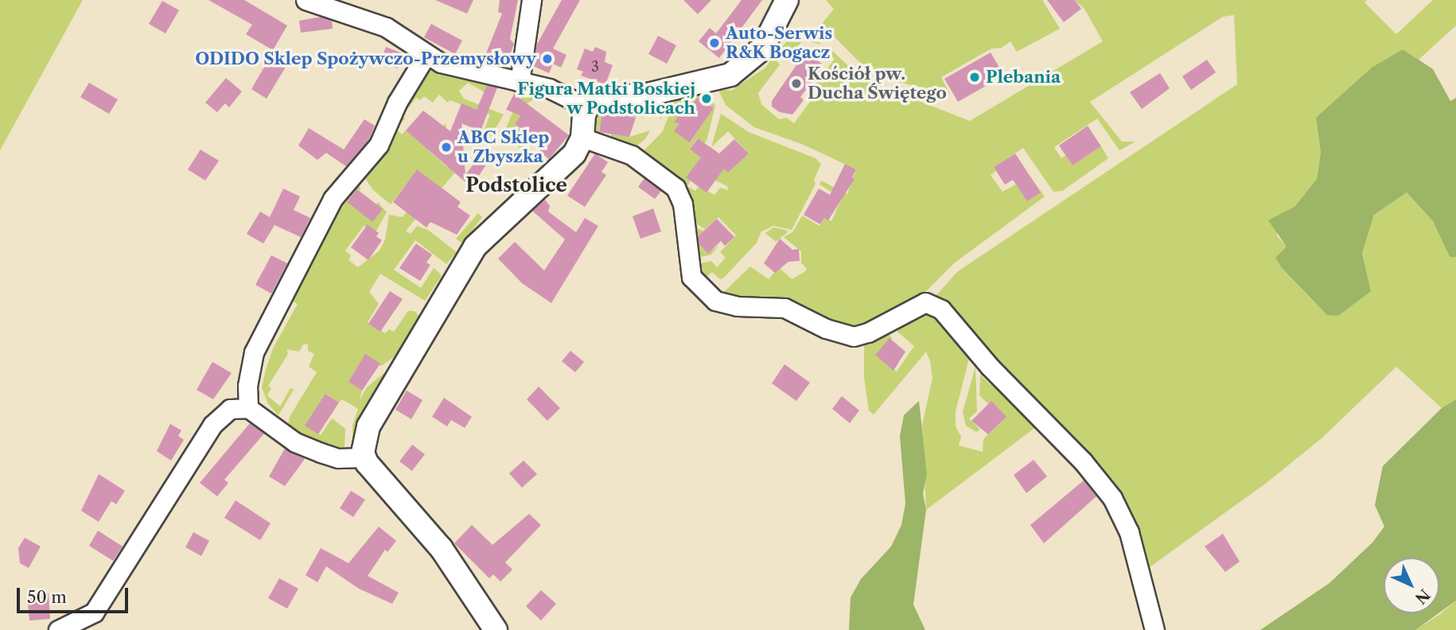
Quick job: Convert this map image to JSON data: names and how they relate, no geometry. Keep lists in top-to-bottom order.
{
  "districts": ["Podstolice"],
  "places": [
    "Auto-Serwis R&K Bogacz",
    "ODIDO Sklep Spożywczo-Przemysłowy",
    "Plebania",
    "Kościół pw. Ducha Świętego",
    "Figura Matki Boskiej w Podstolicach",
    "ABC Sklep u Zbyszka"
  ],
  "house_numbers": ["3"],
  "scale_bar": "50 m",
  "north": "bottom right"
}
